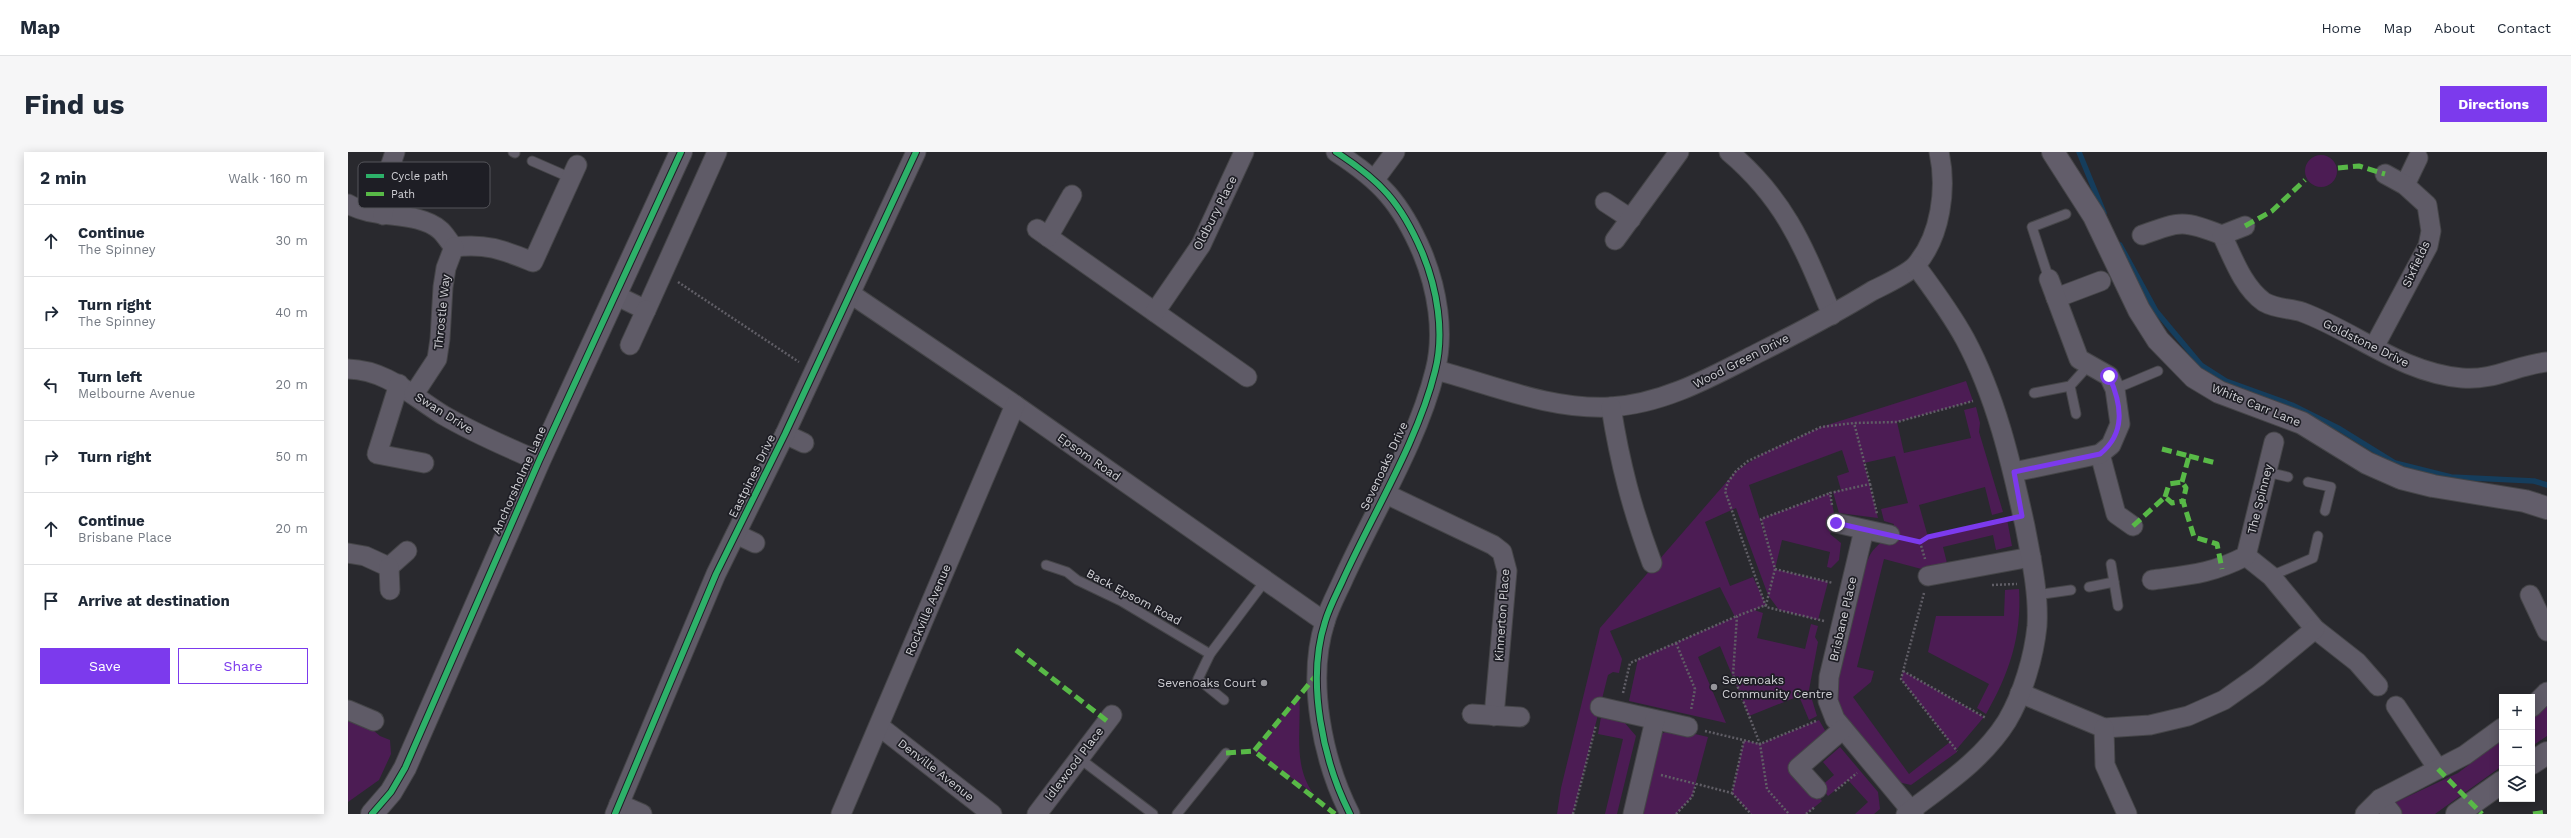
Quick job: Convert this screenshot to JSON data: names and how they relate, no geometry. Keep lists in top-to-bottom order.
{
  "streets": {
    "street": [
      "Oldbury Place",
      "Sixfields",
      "Throstle Way",
      "Goldstone Drive",
      "Wood Green Drive",
      "White Carr Lane",
      "Swan Drive",
      "Epsom Road",
      "Sevenoaks Drive",
      "Eastpines Drive",
      "Anchorsholme Lane",
      "The Spinney",
      "Rockville Avenue",
      "Kinnerton Place",
      "Brisbane Place",
      "Idlewood Place",
      "Denville Avenue"
    ],
    "lane": ["Back Epsom Road"]
  },
  "crossings": [
    ["Sixfields", "Goldstone Drive"],
    ["Throstle Way", "Swan Drive"],
    ["Wood Green Drive", "Sevenoaks Drive"],
    ["Swan Drive", "Anchorsholme Lane"],
    ["Epsom Road", "Sevenoaks Drive"],
    ["Epsom Road", "Eastpines Drive"],
    ["Epsom Road", "Rockville Avenue"],
    ["Sevenoaks Drive", "Kinnerton Place"],
    ["Rockville Avenue", "Denville Avenue"]
  ],
  "places": ["Sevenoaks Court", "Sevenoaks Community Centre"],
  "legend": ["Cycle path", "Path"],
  "page": {
    "header": "Map",
    "nav": [
      "Home",
      "Map",
      "About",
      "Contact"
    ],
    "buttons": [
      "Directions",
      ["Save", "Share"]
    ],
    "title": "Find us",
    "heading": ["2 min", "Walk · 160 m"],
    "list": [
      ["Continue", "The Spinney", "30 m"],
      ["Turn right", "The Spinney", "40 m"],
      ["Turn left", "Melbourne Avenue", "20 m"],
      ["Turn right", "50 m"],
      ["Continue", "Brisbane Place", "20 m"],
      "Arrive at destination"
    ],
    "map_buttons": ["+", "−"]
  }
}
